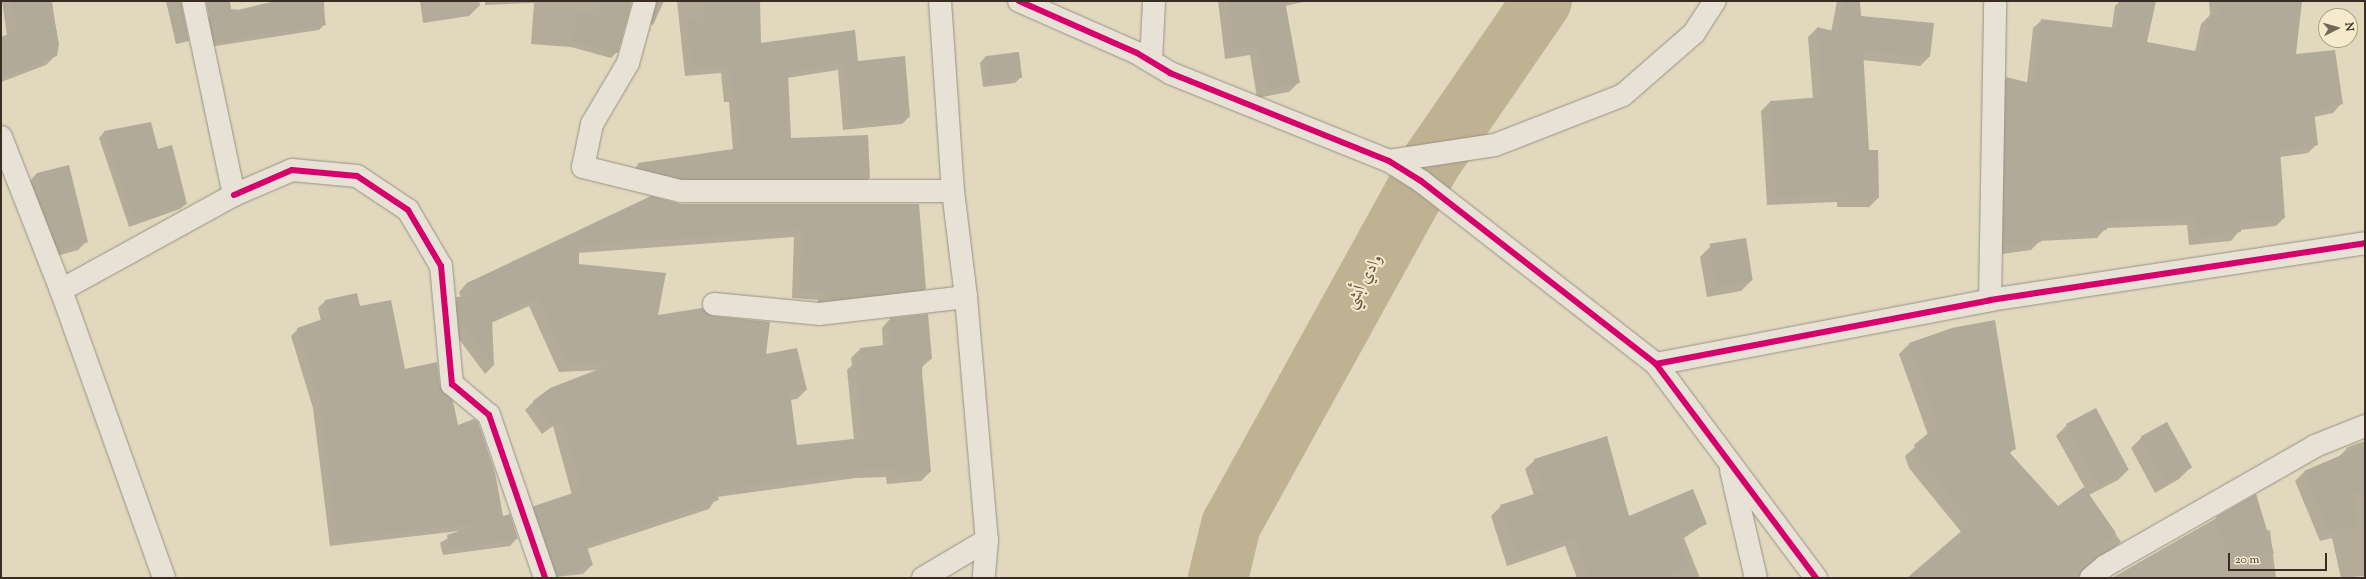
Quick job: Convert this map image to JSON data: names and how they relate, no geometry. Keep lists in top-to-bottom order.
{
  "water": ["وادي أبشي"],
  "scale_bar": "20 m",
  "north": "right"
}
